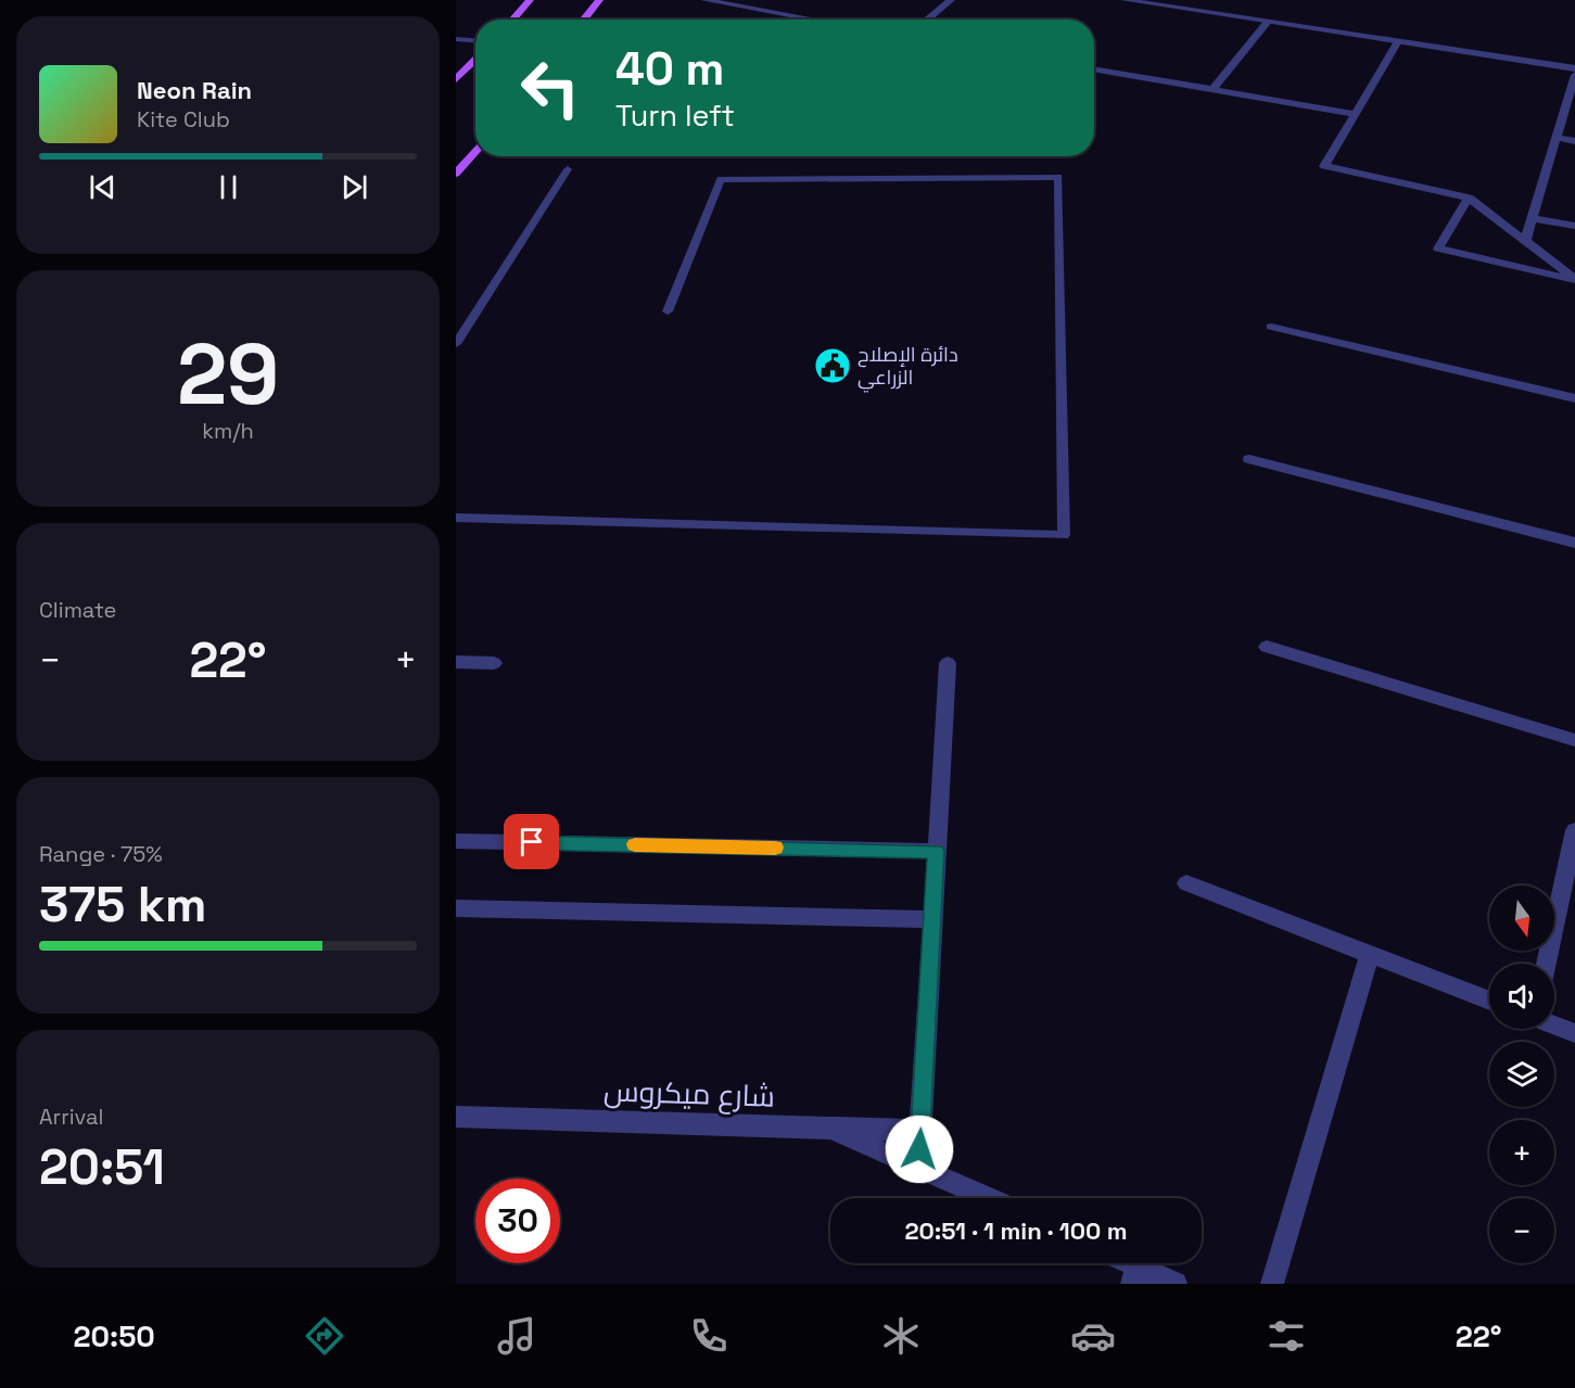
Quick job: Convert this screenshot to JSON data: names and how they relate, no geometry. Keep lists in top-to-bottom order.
{
  "streets": {
    "street": ["شارع ميكروس"]
  },
  "places": {
    "public building": ["دائرة الإصلاح الزراعي"]
  },
  "north": "bottom",
  "page": {
    "turn": ["40 m", "Turn left"],
    "song": ["Neon Rain", "Kite Club"],
    "tile": [
      ["29", "km/h"],
      "Climate",
      ["Range · 75%", "375 km"],
      ["Arrival", "20:51"]
    ],
    "heat": ["−", "22°", "+"],
    "map_buttons": ["+", "−"],
    "limit": "30",
    "trip": "20:51 · 1 min · 100 m",
    "tabs": ["20:50", "22°"]
  }
}
